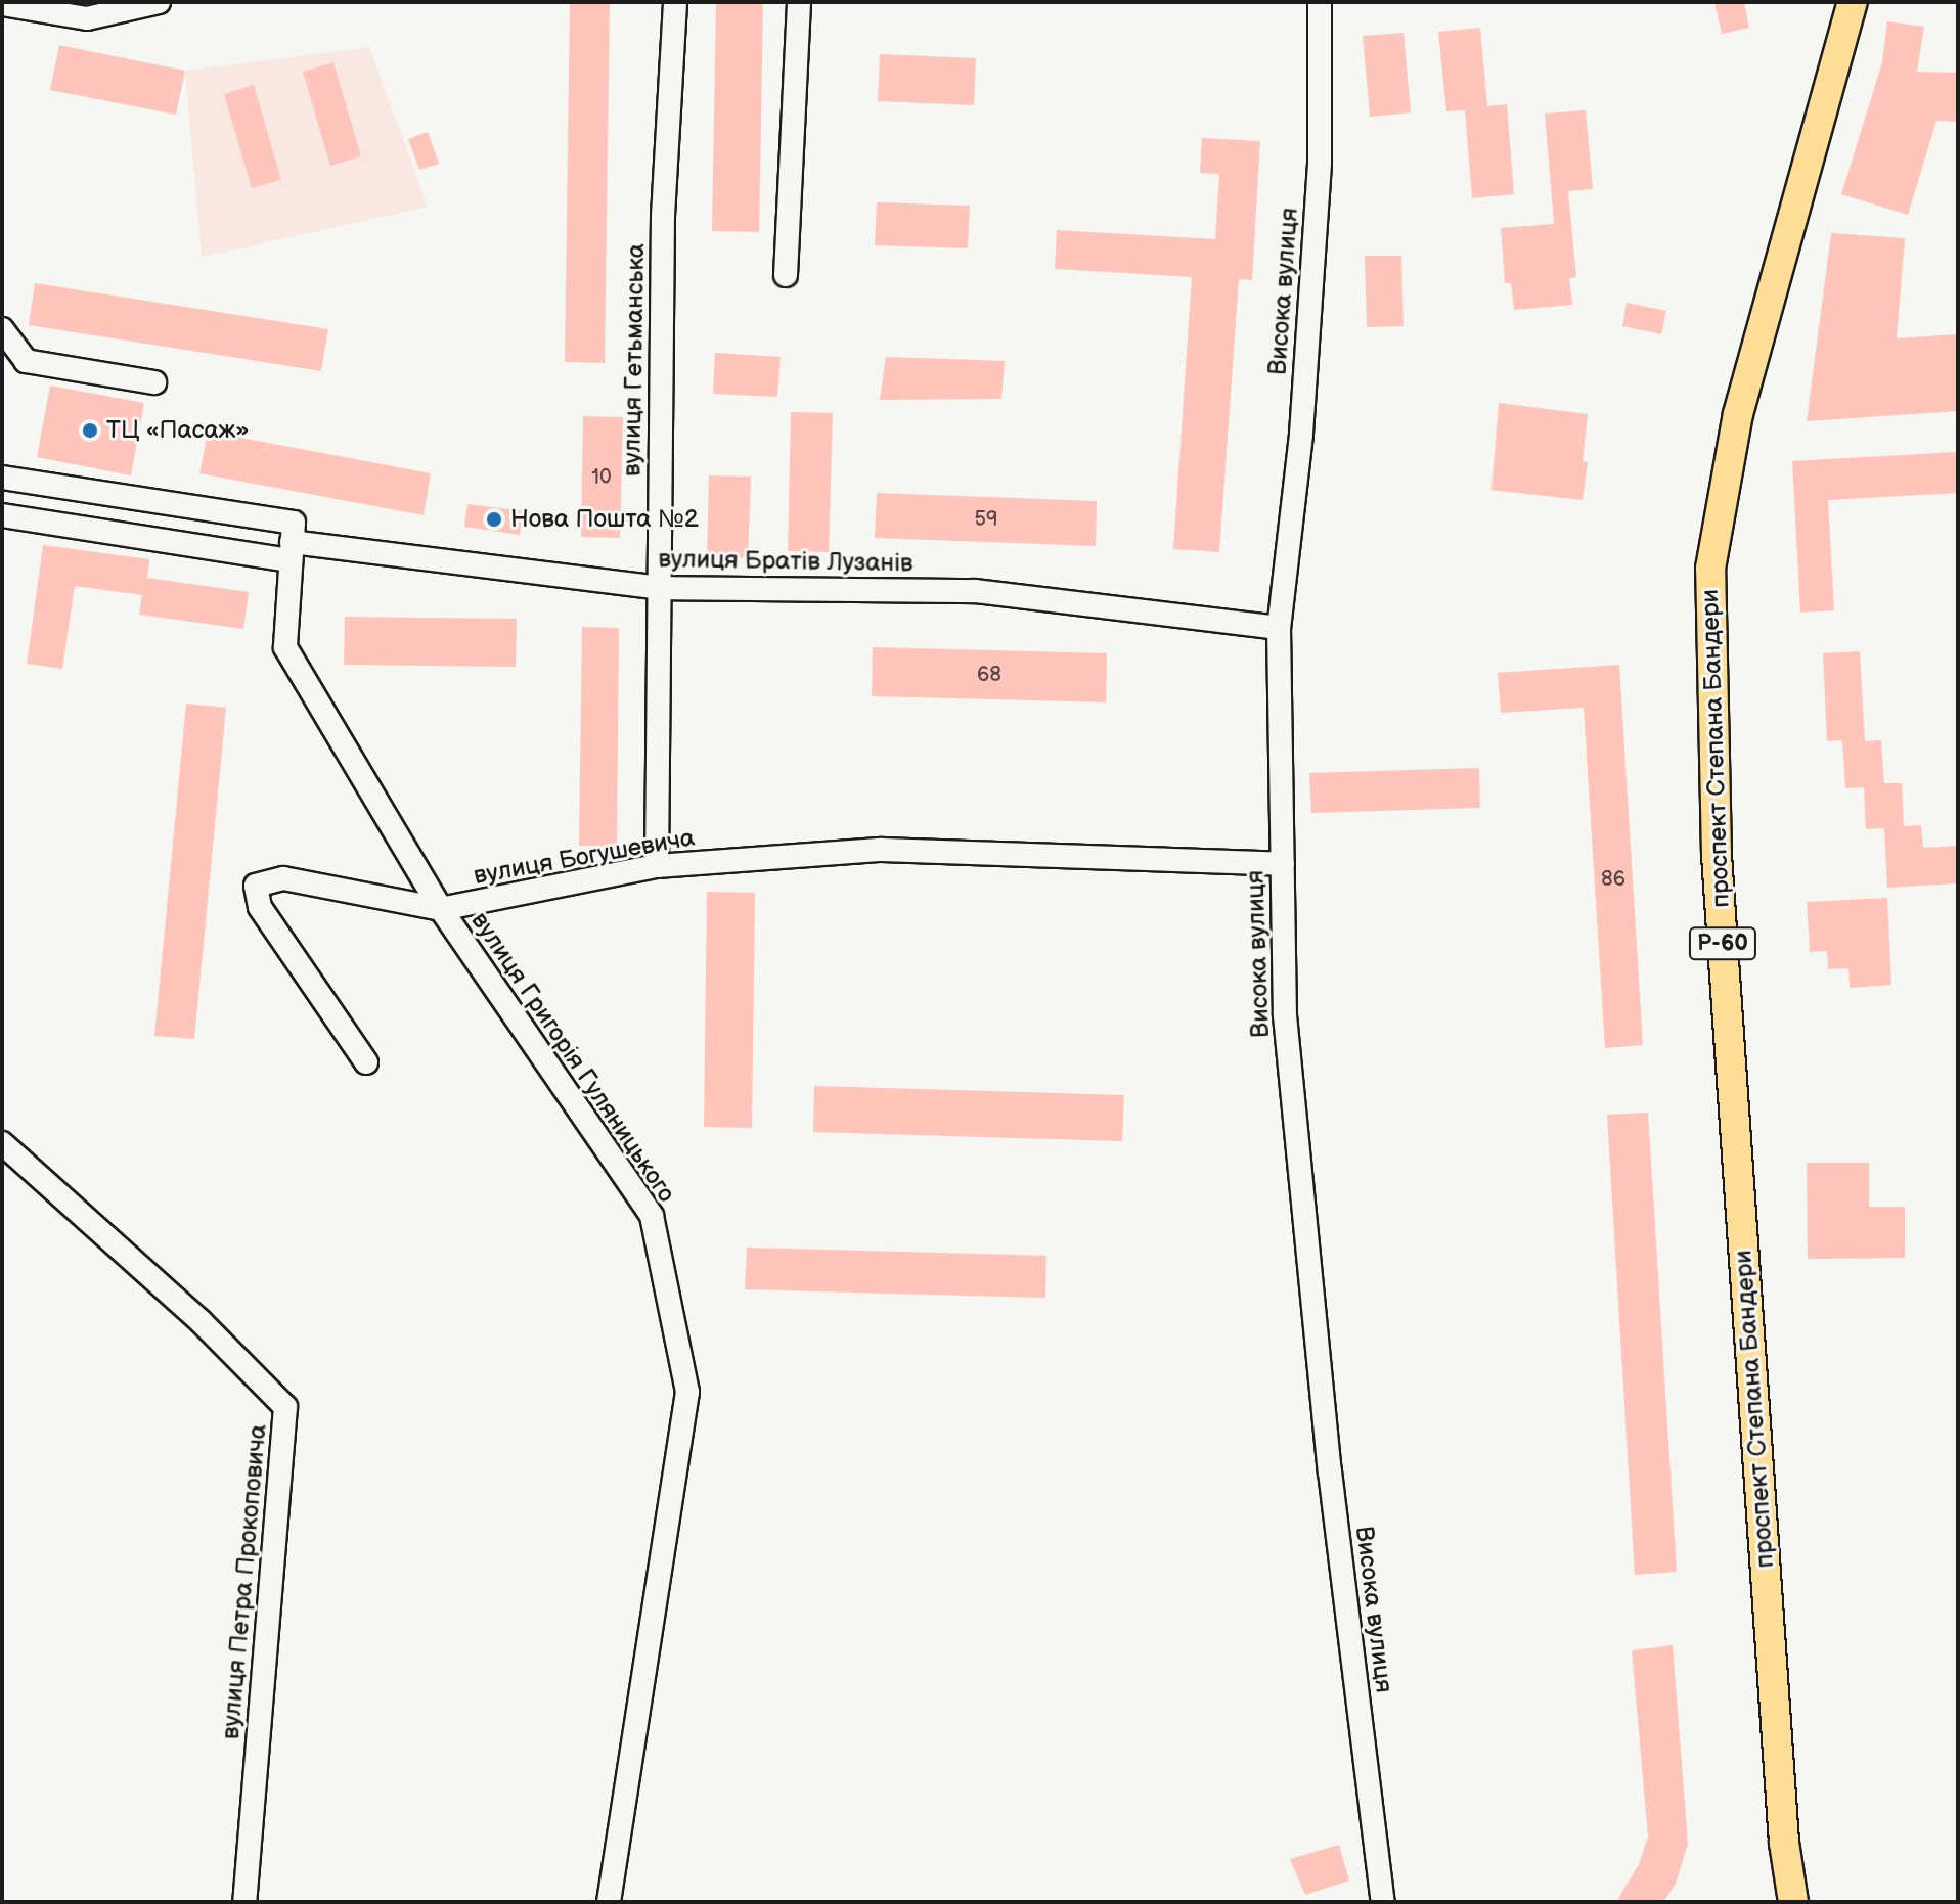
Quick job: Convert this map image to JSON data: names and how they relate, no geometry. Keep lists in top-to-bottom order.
{
  "streets": {
    "main road": ["проспект Степана Бандери", "Р-60"],
    "street": [
      "Висока вулиця",
      "вулиця Гетьманська",
      "вулиця Братів Лузанів",
      "вулиця Богушевича",
      "вулиця Григорія Гуляницького",
      "вулиця Петра Прокоповича"
    ]
  },
  "crossings": [
    ["Висока вулиця", "вулиця Братів Лузанів"],
    ["Висока вулиця", "вулиця Богушевича"],
    ["вулиця Гетьманська", "вулиця Братів Лузанів"],
    ["вулиця Гетьманська", "вулиця Богушевича"],
    ["вулиця Братів Лузанів", "вулиця Григорія Гуляницького"],
    ["вулиця Богушевича", "вулиця Григорія Гуляницького"]
  ],
  "places": ["ТЦ «Пасаж»", "Нова Пошта №2"],
  "house_numbers": [
    "10",
    "59",
    "68",
    "86"
  ]
}
